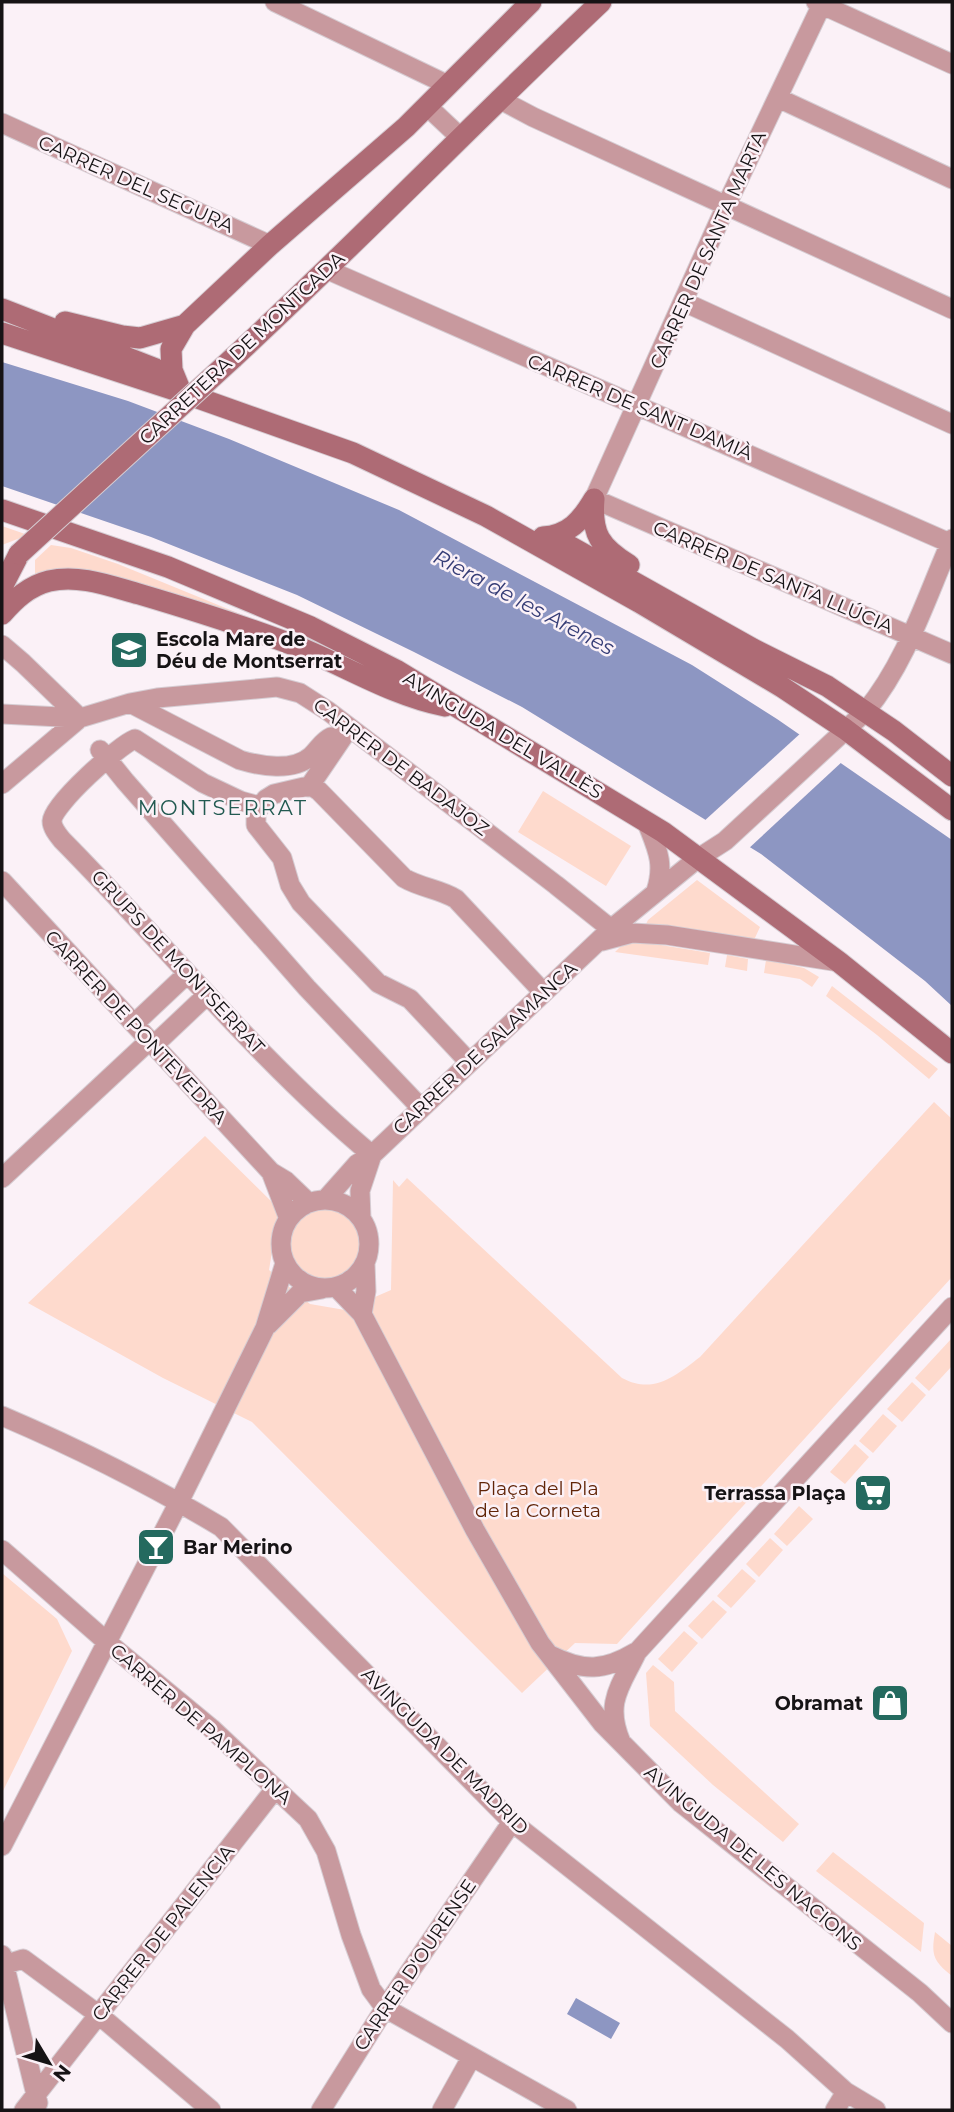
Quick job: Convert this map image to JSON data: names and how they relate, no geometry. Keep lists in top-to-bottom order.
{
  "streets": {
    "main road": ["CARRETERA DE MONTCADA", "AVINGUDA DEL VALLÈS"],
    "street": [
      "CARRER DEL SEGURA",
      "CARRER DE SANTA MARTA",
      "CARRER DE SANT DAMIÀ",
      "CARRER DE SANTA LLÚCIA",
      "CARRER DE BADAJOZ",
      "GRUPS DE MONTSERRAT",
      "CARRER DE PONTEVEDRA",
      "CARRER DE SALAMANCA",
      "CARRER DE PAMPLONA",
      "AVINGUDA DE MADRID",
      "AVINGUDA DE LES NACIONS",
      "CARRER DE PALENCIA",
      "CARRER D'OURENSE"
    ]
  },
  "crossings": [
    ["CARRER DE SANTA MARTA", "CARRER DE SANT DAMIÀ"],
    ["CARRER DE SANTA MARTA", "CARRER DE SANTA LLÚCIA"],
    ["CARRETERA DE MONTCADA", "CARRER DE SANT DAMIÀ"],
    ["CARRER DE SANT DAMIÀ", "CARRER DE SALAMANCA"],
    ["CARRER DE SANTA LLÚCIA", "CARRER DE SALAMANCA"],
    ["AVINGUDA DEL VALLÈS", "CARRER DE SALAMANCA"],
    ["CARRER DE BADAJOZ", "CARRER DE SALAMANCA"],
    ["GRUPS DE MONTSERRAT", "CARRER DE SALAMANCA"],
    ["CARRER DE PONTEVEDRA", "CARRER DE SALAMANCA"],
    ["CARRER DE PONTEVEDRA", "AVINGUDA DE LES NACIONS"],
    ["CARRER DE SALAMANCA", "AVINGUDA DE LES NACIONS"],
    ["CARRER DE PAMPLONA", "CARRER DE PALENCIA"],
    ["CARRER DE PAMPLONA", "CARRER D'OURENSE"],
    ["AVINGUDA DE MADRID", "CARRER D'OURENSE"]
  ],
  "districts": ["MONTSERRAT"],
  "water": ["Riera de les Arenes"],
  "parks": ["Plaça del Pla de la Corneta"],
  "places": {
    "school or university": ["Escola Mare de Déu de Montserrat"],
    "supermarket": ["Terrassa Plaça"],
    "bar": ["Bar Merino"],
    "shop": ["Obramat"]
  },
  "north": "bottom right"
}
